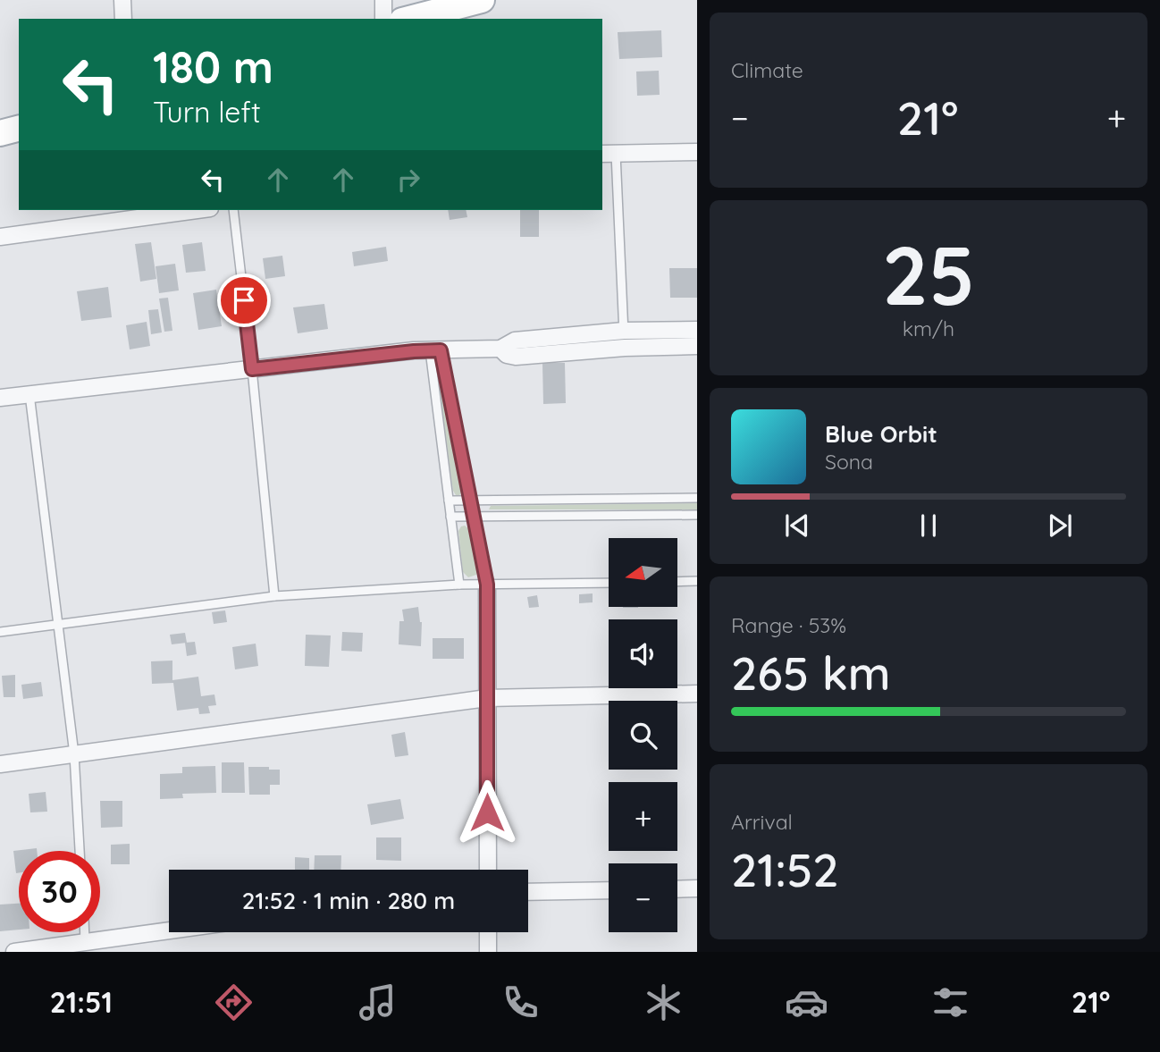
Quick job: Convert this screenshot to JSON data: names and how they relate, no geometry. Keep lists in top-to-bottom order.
{
  "north": "left",
  "page": {
    "tile": [
      "Climate",
      ["25", "km/h"],
      ["Range · 53%", "265 km"],
      ["Arrival", "21:52"]
    ],
    "turn": ["180 m", "Turn left"],
    "heat": ["−", "21°", "+"],
    "song": ["Blue Orbit", "Sona"],
    "map_buttons": ["+", "−"],
    "limit": "30",
    "trip": "21:52 · 1 min · 280 m",
    "tabs": ["21:51", "21°"]
  }
}
